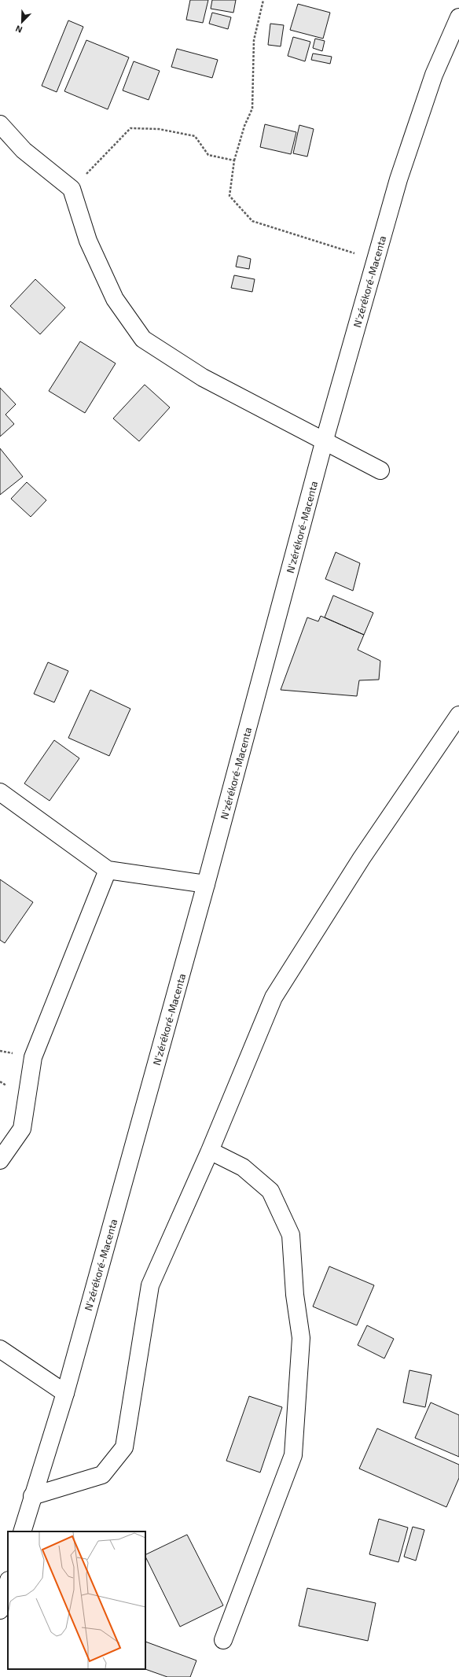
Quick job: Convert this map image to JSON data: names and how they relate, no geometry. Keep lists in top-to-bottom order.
{
  "streets": {
    "main road": ["N'zérékoré-Macenta"]
  },
  "north": "bottom left"
}
